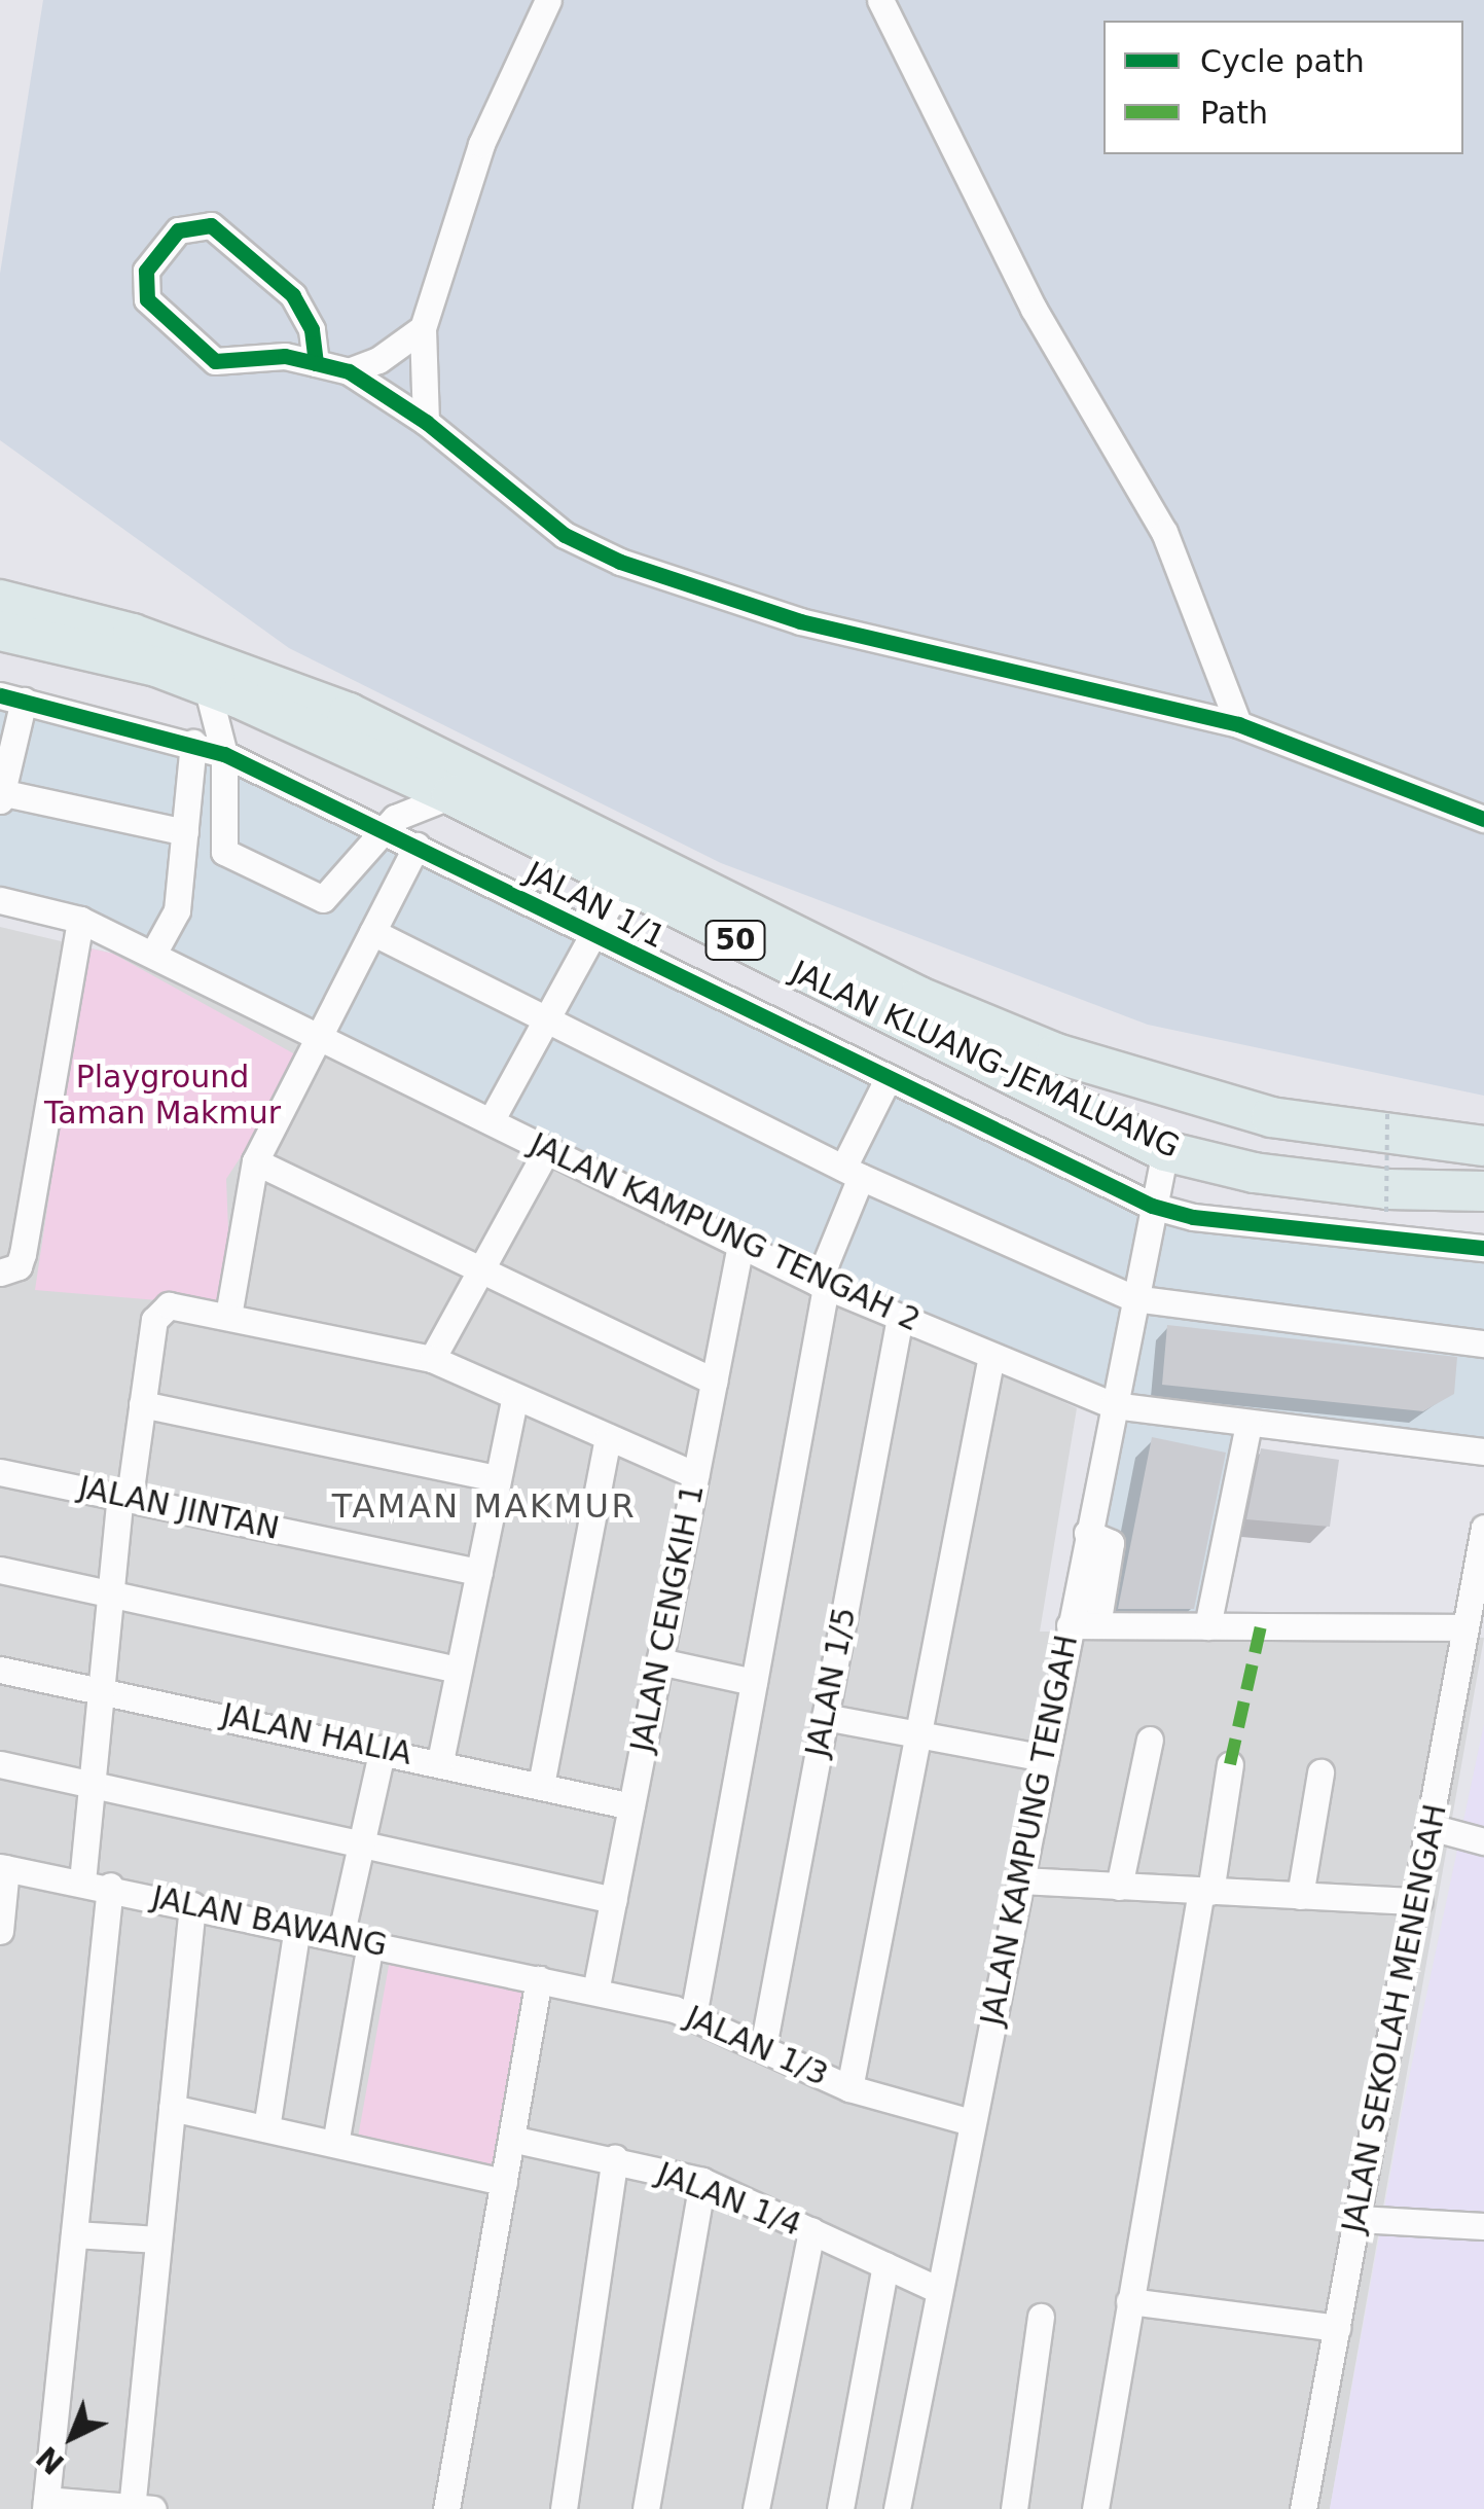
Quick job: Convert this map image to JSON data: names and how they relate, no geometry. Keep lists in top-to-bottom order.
{
  "streets": {
    "highway": ["50", "JALAN KLUANG-JEMALUANG"],
    "street": [
      "JALAN 1/1",
      "JALAN KAMPUNG TENGAH 2",
      "JALAN JINTAN",
      "JALAN CENGKIH 1",
      "JALAN 1/5",
      "JALAN HALIA",
      "JALAN KAMPUNG TENGAH",
      "JALAN BAWANG",
      "JALAN SEKOLAH MENENGAH",
      "JALAN 1/3",
      "JALAN 1/4"
    ]
  },
  "crossings": [
    ["JALAN 1/1", "JALAN KAMPUNG TENGAH"],
    ["JALAN KLUANG-JEMALUANG", "JALAN KAMPUNG TENGAH"],
    ["JALAN KAMPUNG TENGAH 2", "JALAN CENGKIH 1"],
    ["JALAN KAMPUNG TENGAH 2", "JALAN 1/5"],
    ["JALAN KAMPUNG TENGAH 2", "JALAN KAMPUNG TENGAH"],
    ["JALAN CENGKIH 1", "JALAN HALIA"],
    ["JALAN CENGKIH 1", "JALAN 1/3"],
    ["JALAN 1/5", "JALAN 1/3"],
    ["JALAN KAMPUNG TENGAH", "JALAN 1/3"],
    ["JALAN KAMPUNG TENGAH", "JALAN 1/4"],
    ["JALAN BAWANG", "JALAN 1/3"]
  ],
  "districts": ["TAMAN MAKMUR"],
  "parks": ["Playground Taman Makmur"],
  "legend": ["Cycle path", "Path"],
  "north": "bottom left"
}
